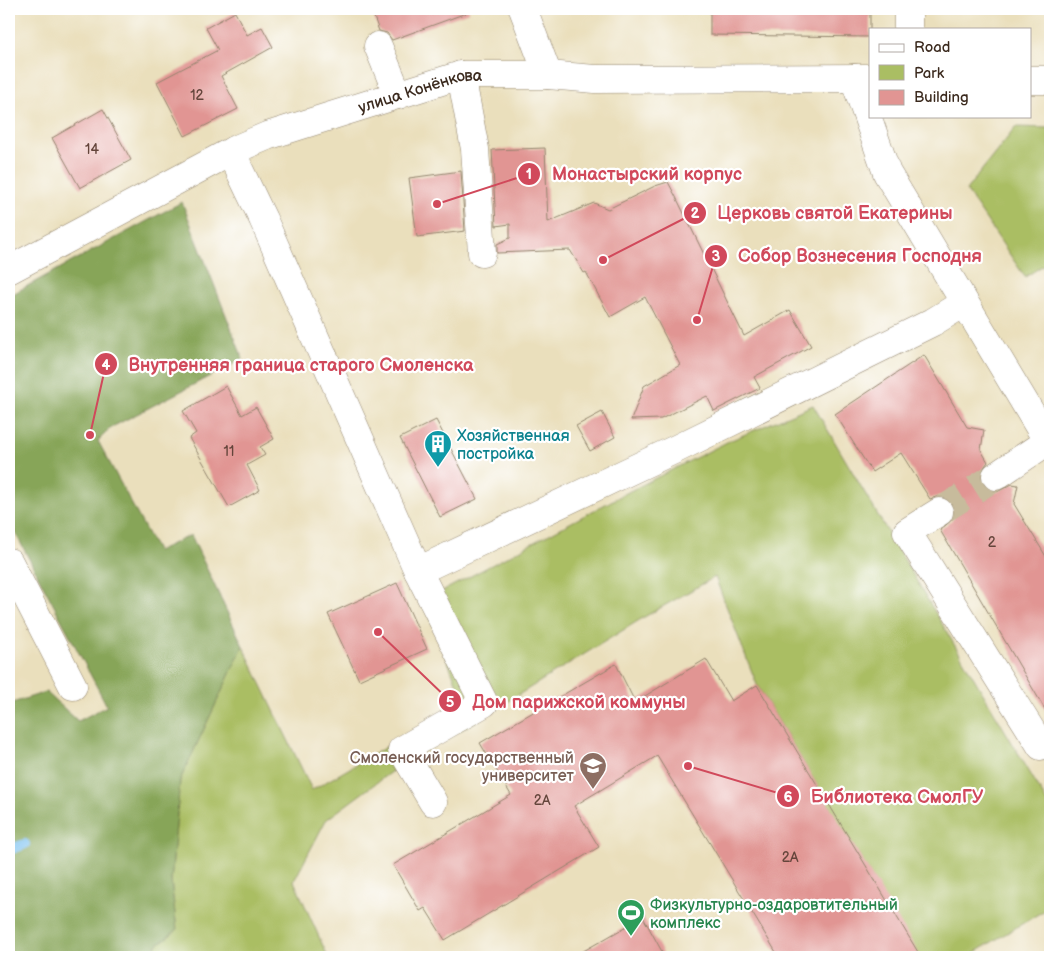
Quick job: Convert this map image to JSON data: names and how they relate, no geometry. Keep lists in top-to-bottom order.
{
  "streets": {
    "street": ["улица Конёнкова"]
  },
  "places": {
    "other": [
      "Монастырский корпус",
      "Церковь святой Екатерины",
      "Собор Вознесения Господня",
      "Внутренняя граница старого Смоленска",
      "Дом парижской коммуны",
      "Библиотека СмолГУ"
    ],
    "building": ["Хозяйственная постройка"],
    "school or university": ["Смоленский государственный университет"],
    "sports": ["Физкультурно-оздаровтительный комплекс"]
  },
  "house_numbers": [
    "12",
    "14",
    "11",
    "2",
    "2А",
    "2А"
  ],
  "legend": ["Road", "Park", "Building"]
}
